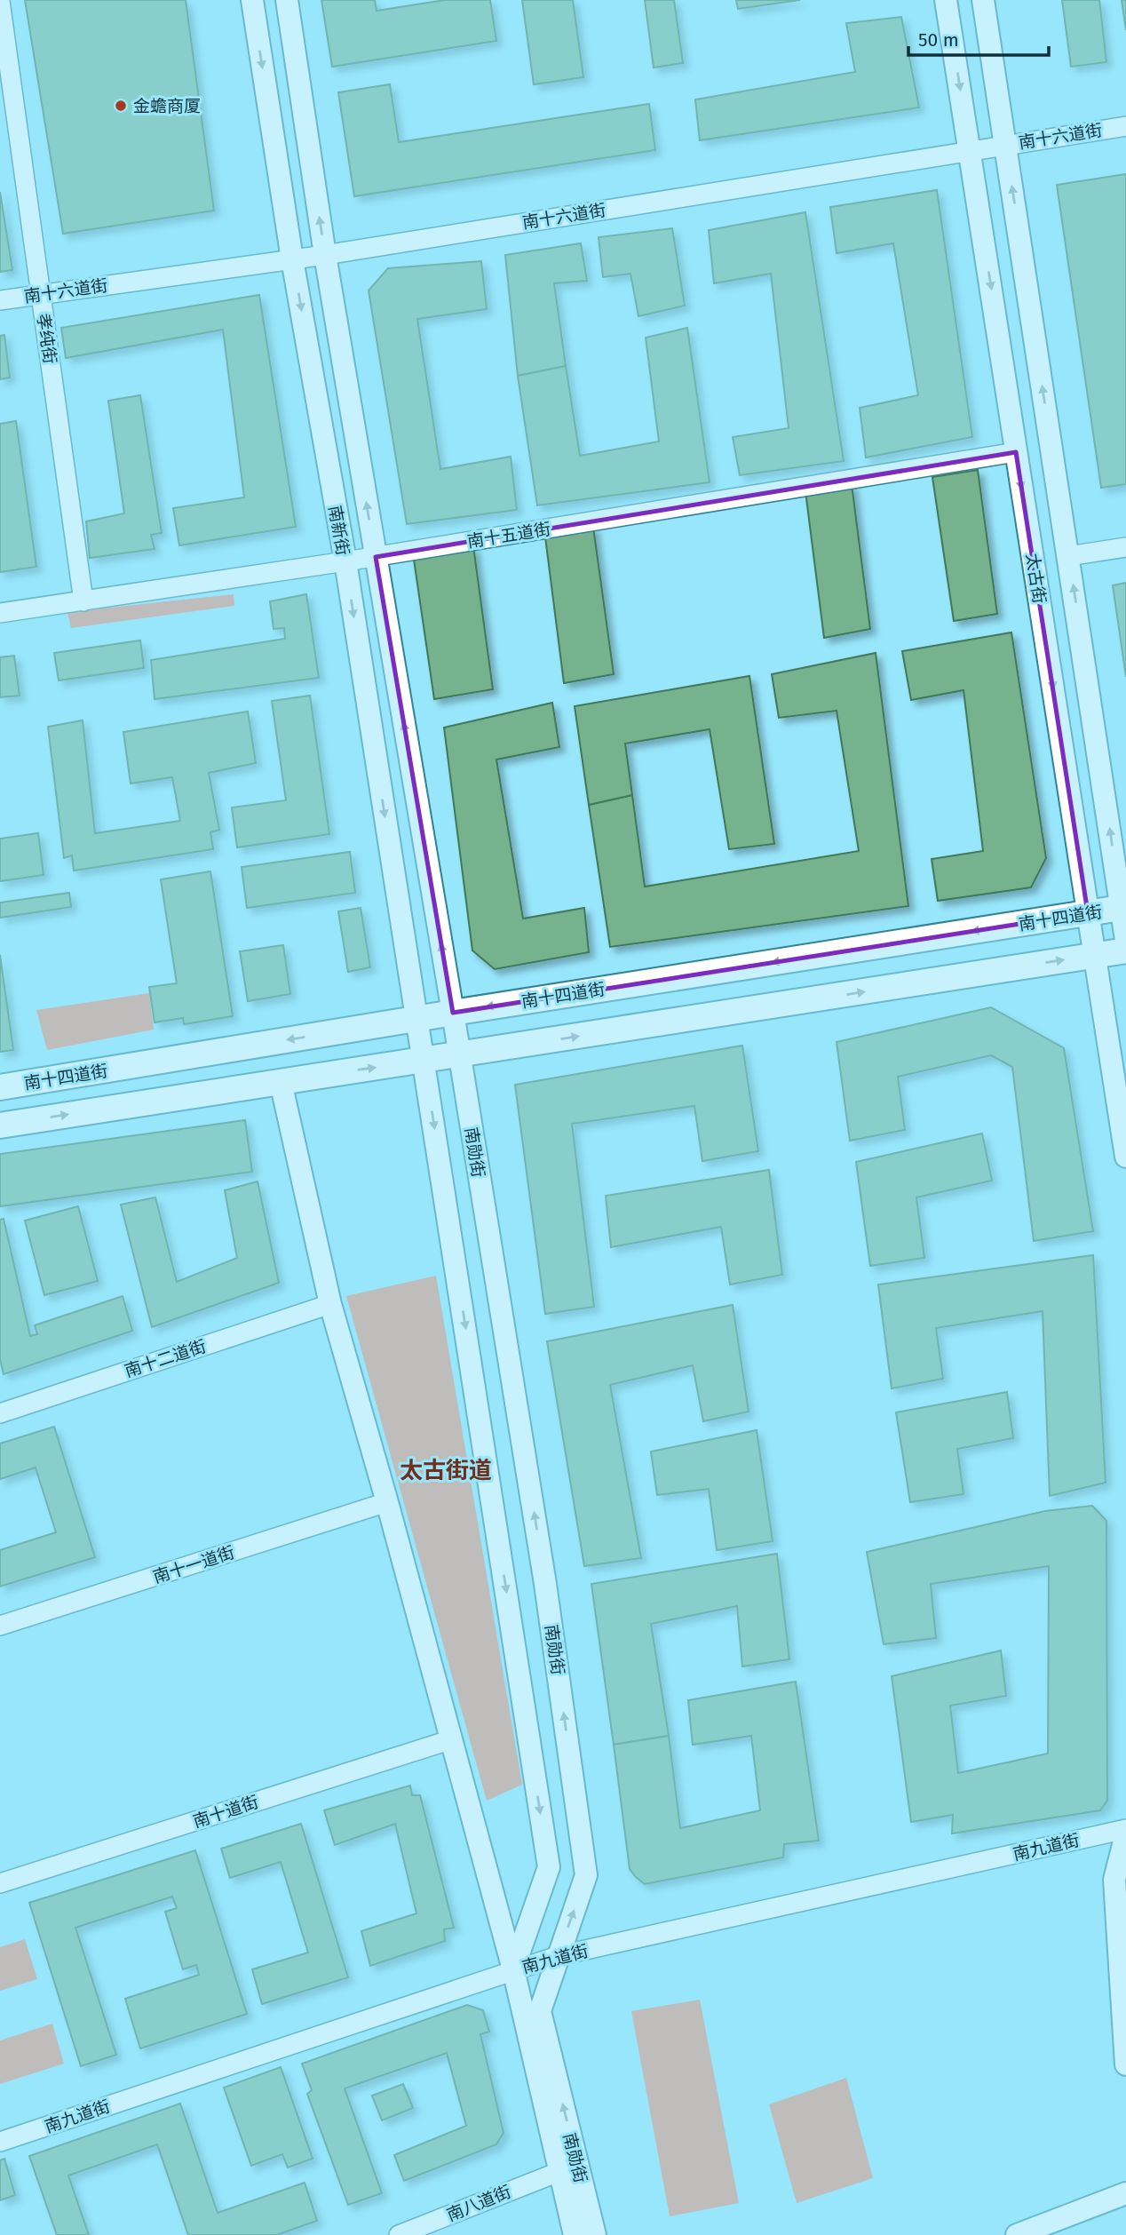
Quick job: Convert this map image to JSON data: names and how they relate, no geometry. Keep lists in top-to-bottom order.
{
  "streets": {
    "main road": [
      "南新街",
      "太古街",
      "南十四道街",
      "南勋街"
    ],
    "street": [
      "南十六道街",
      "孝纯街",
      "南十五道街",
      "南十二道街",
      "南十一道街",
      "南十道街",
      "南九道街",
      "南八道街"
    ]
  },
  "crossings": [
    ["南十六道街", "孝纯街"],
    ["南十六道街", "南新街"],
    ["南十六道街", "太古街"],
    ["孝纯街", "南十五道街"],
    ["南新街", "南十五道街"],
    ["南新街", "南十四道街"],
    ["南新街", "南勋街"],
    ["南十五道街", "太古街"],
    ["太古街", "南十四道街"],
    ["南勋街", "南十二道街"],
    ["南勋街", "南十一道街"],
    ["南勋街", "南十道街"],
    ["南勋街", "南九道街"],
    ["南勋街", "南八道街"]
  ],
  "districts": ["太古街道"],
  "places": ["金蟾商厦"],
  "scale_bar": "50 m"
}
